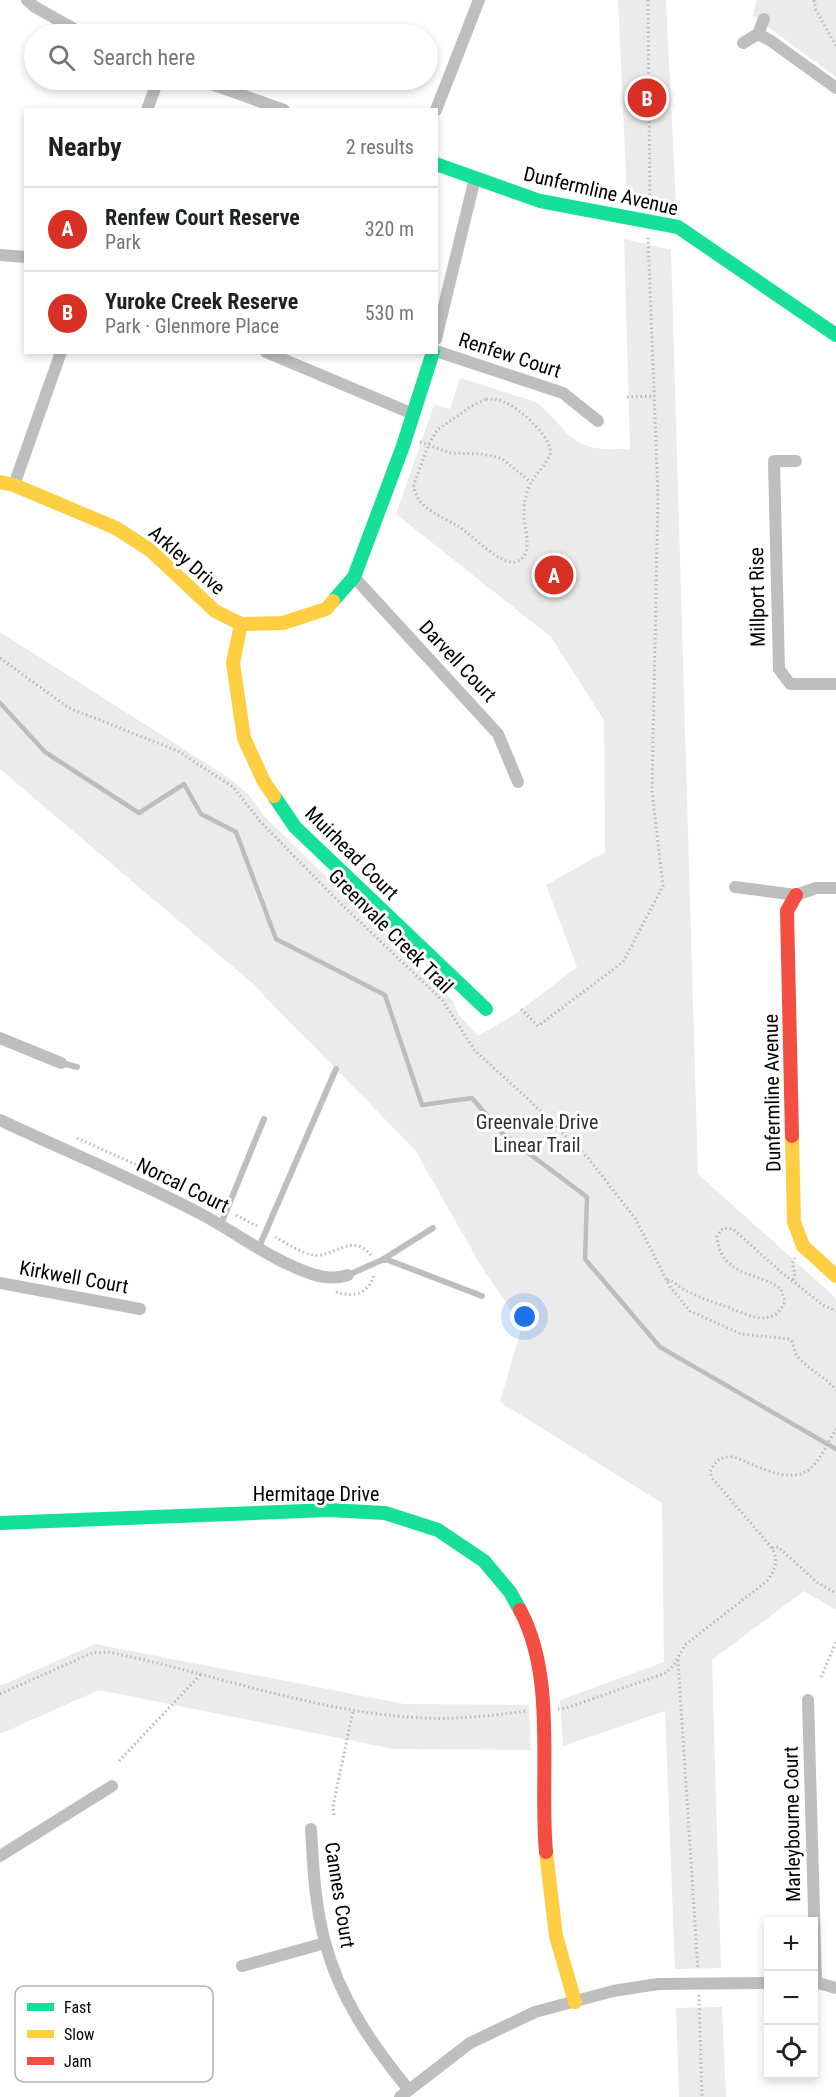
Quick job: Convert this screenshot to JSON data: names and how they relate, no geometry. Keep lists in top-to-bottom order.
{
  "streets": {
    "street": [
      "Dunfermline Avenue",
      "Renfew Court",
      "Arkley Drive",
      "Millport Rise",
      "Darvell Court",
      "Muirhead Court",
      "Norcal Court",
      "Kirkwell Court",
      "Hermitage Drive",
      "Marleybourne Court",
      "Cannes Court"
    ],
    "path": ["Greenvale Creek Trail"]
  },
  "crossings": [
    ["Arkley Drive", "Darvell Court"],
    ["Arkley Drive", "Muirhead Court"]
  ],
  "parks": ["Greenvale Drive Linear Trail"],
  "legend": ["Fast", "Slow", "Jam"],
  "page": {
    "search": "Search here",
    "pins": ["B", "A"],
    "heading": ["Nearby", "2 results"],
    "list": [
      {
        "mark": "A",
        "name": "Renfew Court Reserve",
        "note": "Park",
        "value": "320 m"
      },
      {
        "mark": "B",
        "name": "Yuroke Creek Reserve",
        "note": "Park · Glenmore Place",
        "value": "530 m"
      }
    ],
    "map_buttons": ["+", "−"]
  }
}
